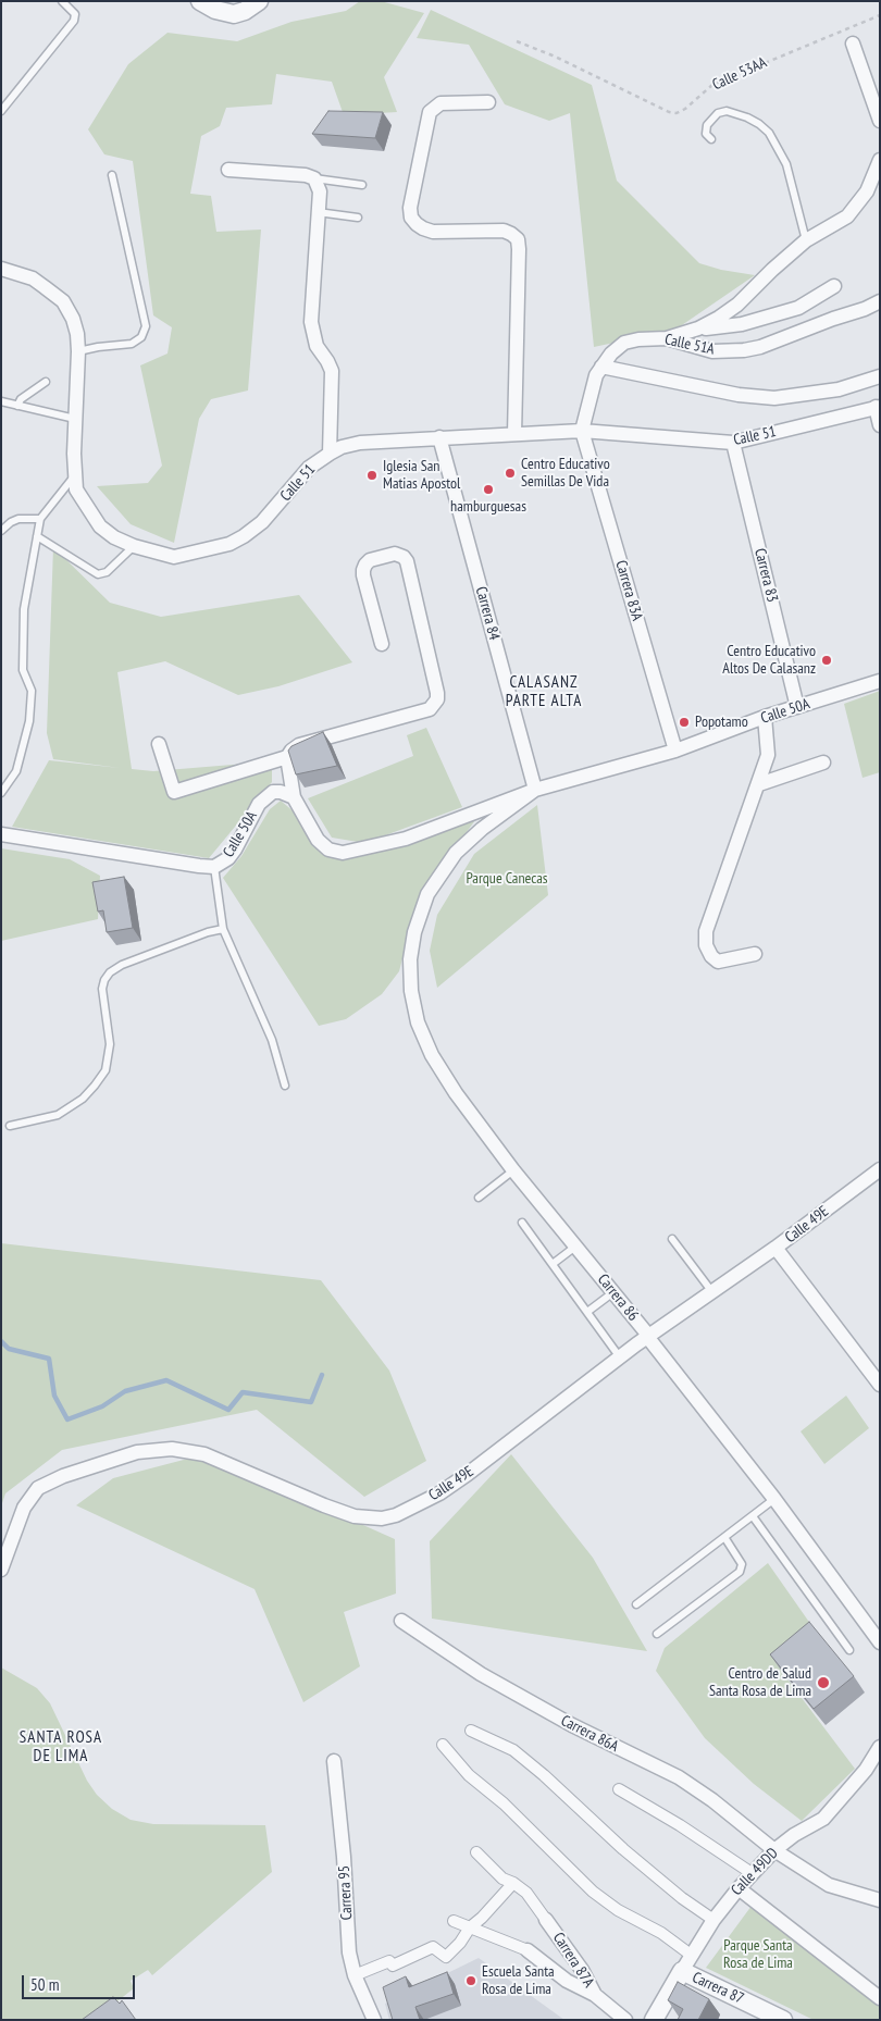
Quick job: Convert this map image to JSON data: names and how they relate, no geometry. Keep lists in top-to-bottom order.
{
  "streets": {
    "street": [
      "Calle 51A",
      "Calle 51",
      "Carrera 83",
      "Carrera 83A",
      "Carrera 84",
      "Calle 50A",
      "Calle 49E",
      "Carrera 86",
      "Carrera 86A",
      "Calle 49DD",
      "Carrera 95",
      "Carrera 87A",
      "Carrera 87"
    ],
    "path": ["Calle 53AA"]
  },
  "crossings": [
    ["Calle 51A", "Calle 51"],
    ["Calle 51A", "Carrera 83A"],
    ["Calle 51", "Carrera 83"],
    ["Calle 51", "Carrera 83A"],
    ["Calle 51", "Carrera 84"],
    ["Carrera 83", "Calle 50A"],
    ["Carrera 83A", "Calle 50A"],
    ["Carrera 84", "Calle 50A"],
    ["Calle 50A", "Carrera 86"],
    ["Calle 49E", "Carrera 86"],
    ["Carrera 86A", "Calle 49DD"],
    ["Calle 49DD", "Carrera 87"]
  ],
  "districts": ["CALASANZ PARTE ALTA", "SANTA ROSA DE LIMA"],
  "parks": ["Parque Canecas", "Parque Santa Rosa de Lima"],
  "places": [
    "Centro Educativo Semillas De Vida",
    "Iglesia San Matias Apostol",
    "hamburguesas",
    "Centro Educativo Altos De Calasanz",
    "Popotamo",
    "Centro de Salud Santa Rosa de Lima",
    "Escuela Santa Rosa de Lima"
  ],
  "scale_bar": "50 m"
}
